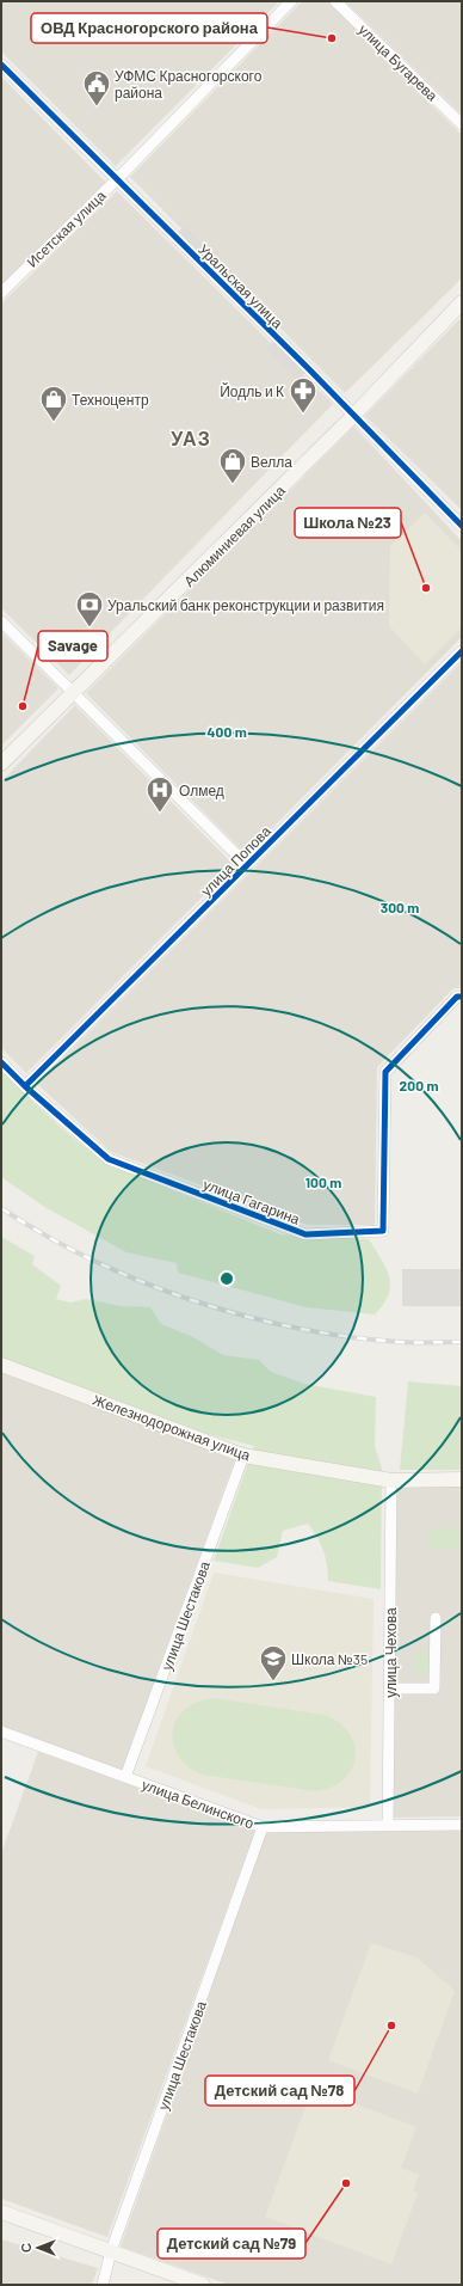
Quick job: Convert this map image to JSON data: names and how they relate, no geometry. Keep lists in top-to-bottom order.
{
  "streets": {
    "main road": ["Алюминиевая улица", "Железнодорожная улица"],
    "street": [
      "улица Бугарева",
      "Исетская улица",
      "Уральская улица",
      "улица Попова",
      "улица Гагарина",
      "улица Шестакова",
      "улица Чехова",
      "улица Белинского"
    ]
  },
  "crossings": [
    ["Исетская улица", "Уральская улица"],
    ["Уральская улица", "Алюминиевая улица"],
    ["улица Попова", "улица Гагарина"],
    ["Железнодорожная улица", "улица Шестакова"],
    ["Железнодорожная улица", "улица Чехова"],
    ["улица Шестакова", "улица Белинского"],
    ["улица Чехова", "улица Белинского"]
  ],
  "districts": ["УАЗ"],
  "places": {
    "other": [
      "ОВД Красногорского района",
      "Школа №23",
      "Savage",
      "Детский сад №78",
      "Детский сад №79"
    ],
    "public building": ["УФМС Красногорского района"],
    "pharmacy": ["Йодль и К"],
    "shop": ["Техноцентр", "Велла"],
    "bank": ["Уральский банк реконструкции и развития"],
    "hospital": ["Олмед"],
    "school or university": ["Школа №35"]
  },
  "north": "left",
  "rings": [
    "400 m",
    "300 m",
    "200 m",
    "100 m"
  ]
}
